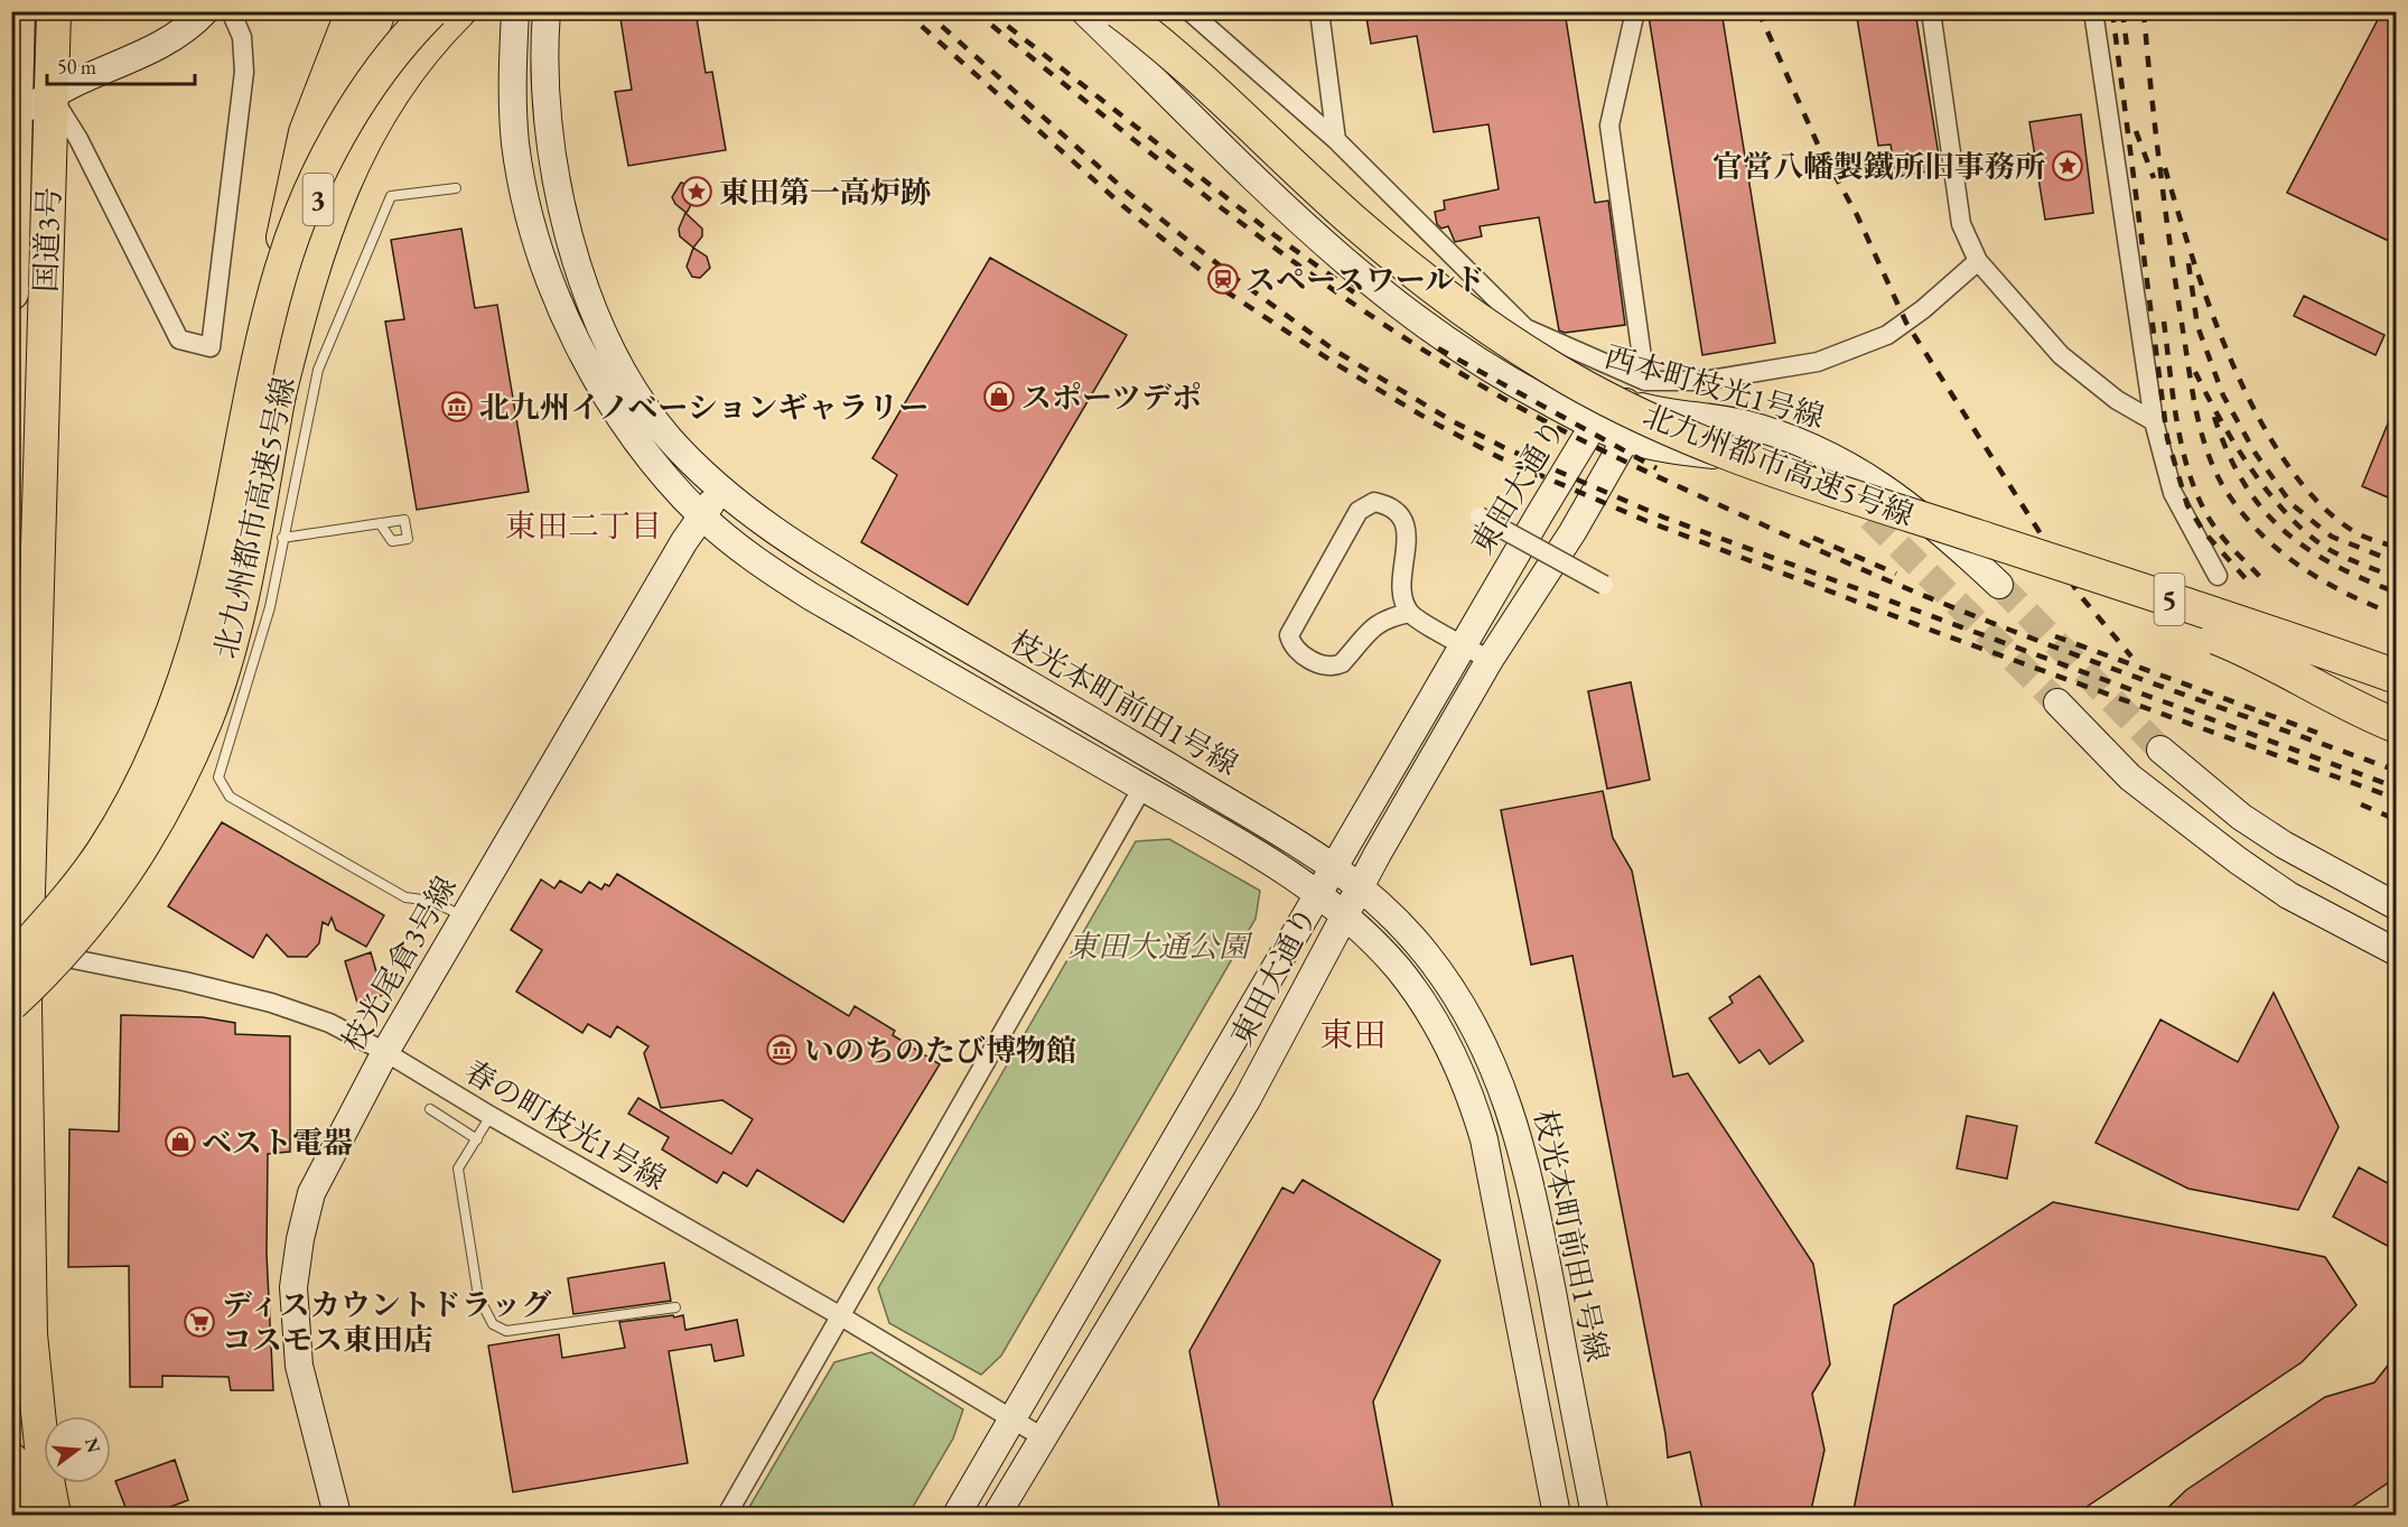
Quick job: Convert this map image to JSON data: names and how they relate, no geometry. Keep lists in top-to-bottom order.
{
  "streets": {
    "highway": [
      "3",
      "国道3号",
      "北九州都市高速5号線",
      "5"
    ],
    "street": [
      "西本町枝光1号線",
      "東田大通り",
      "枝光本町前田1号線",
      "枝光尾倉3号線",
      "春の町枝光1号線"
    ]
  },
  "crossings": [
    ["3", "北九州都市高速5号線"],
    ["国道3号", "北九州都市高速5号線"],
    ["国道3号", "春の町枝光1号線"],
    ["西本町枝光1号線", "東田大通り"],
    ["東田大通り", "枝光本町前田1号線"],
    ["東田大通り", "春の町枝光1号線"],
    ["枝光本町前田1号線", "枝光尾倉3号線"],
    ["枝光尾倉3号線", "春の町枝光1号線"]
  ],
  "districts": ["東田二丁目", "東田"],
  "parks": ["東田大通公園"],
  "places": {
    "place": ["官営八幡製鐵所旧事務所", "東田第一高炉跡"],
    "station": ["スペースワールド"],
    "shop": ["スポーツデポ", "ベスト電器"],
    "museum": ["北九州イノベーションギャラリー", "いのちのたび博物館"],
    "supermarket": ["ディスカウントドラッグ コスモス東田店"]
  },
  "scale_bar": "50 m",
  "north": "right"
}
